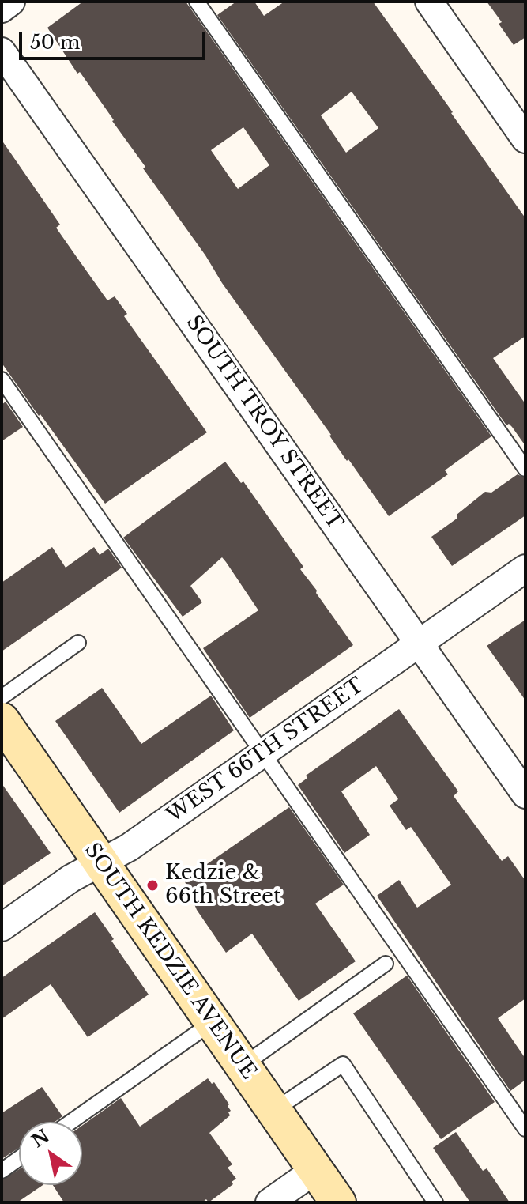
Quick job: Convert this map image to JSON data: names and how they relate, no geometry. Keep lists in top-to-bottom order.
{
  "streets": {
    "main road": ["SOUTH KEDZIE AVENUE"],
    "street": ["SOUTH TROY STREET", "WEST 66TH STREET"]
  },
  "crossings": [
    ["SOUTH TROY STREET", "WEST 66TH STREET"],
    ["WEST 66TH STREET", "SOUTH KEDZIE AVENUE"]
  ],
  "places": ["Kedzie & 66th Street"],
  "scale_bar": "50 m",
  "north": "top left"
}
